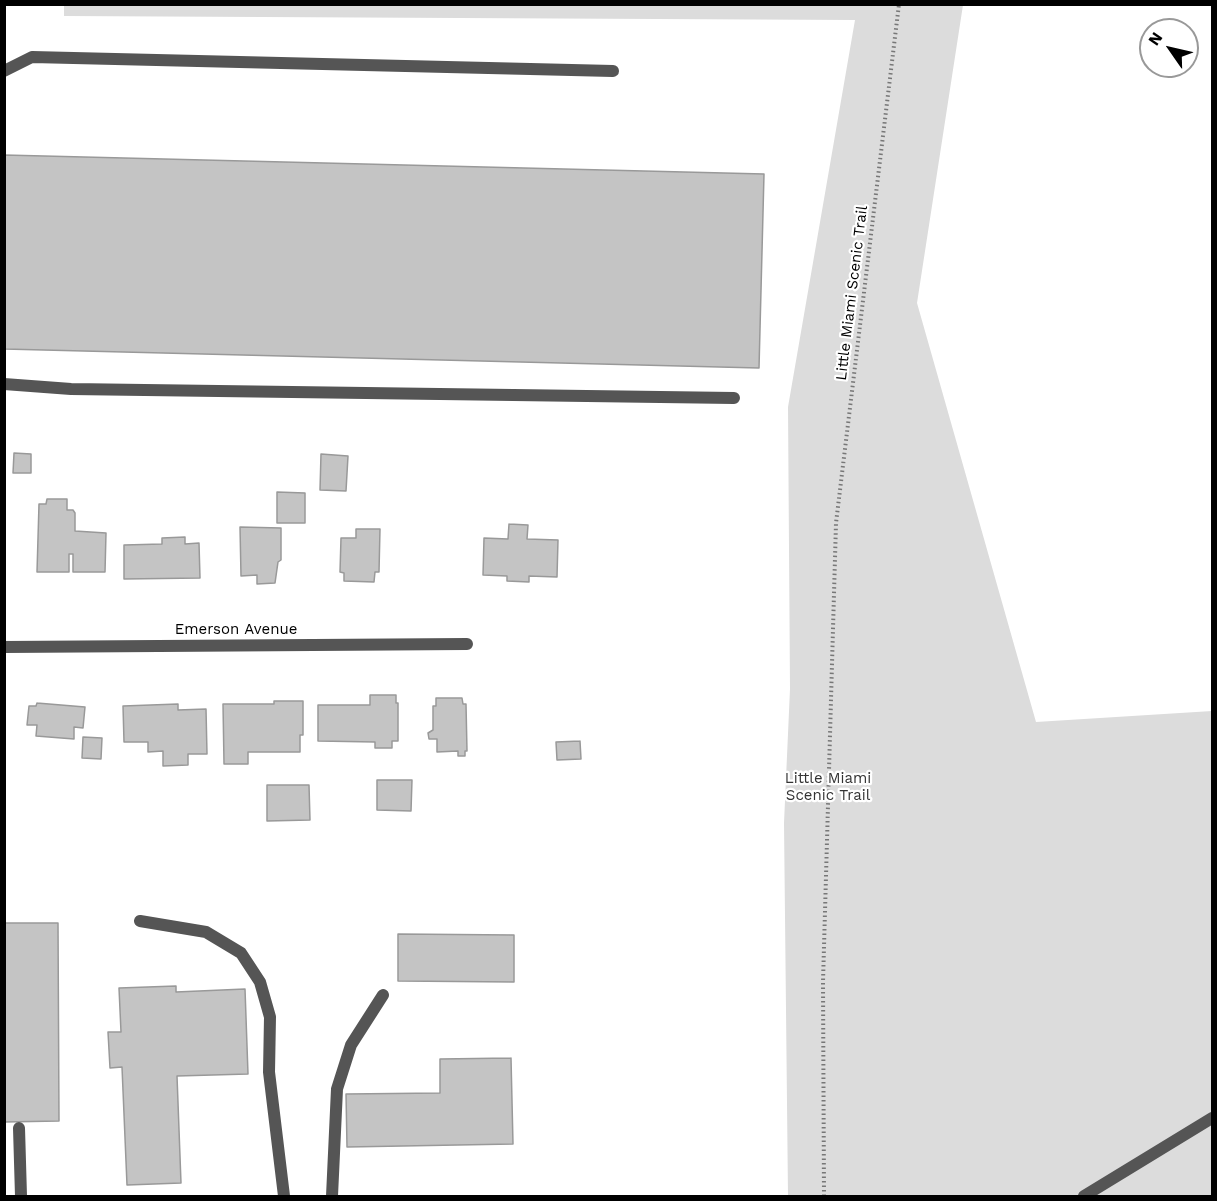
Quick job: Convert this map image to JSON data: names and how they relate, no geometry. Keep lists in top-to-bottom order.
{
  "streets": {
    "street": ["Emerson Avenue"],
    "path": ["Little Miami Scenic Trail"]
  },
  "parks": ["Little Miami Scenic Trail"],
  "north": "top left"
}
